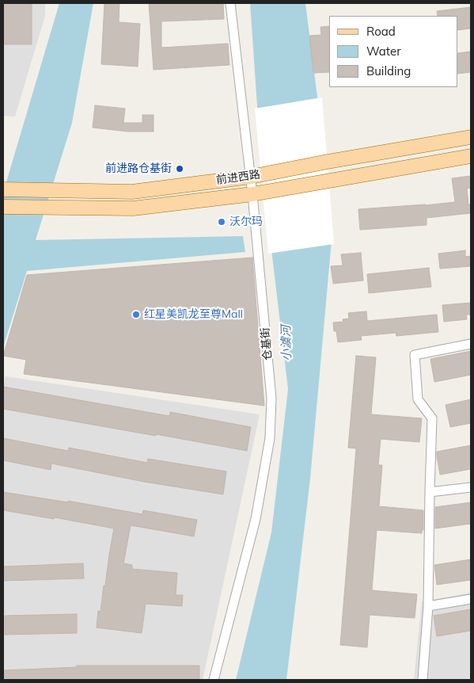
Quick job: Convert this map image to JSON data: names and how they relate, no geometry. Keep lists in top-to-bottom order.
{
  "streets": {
    "main road": ["前进西路"],
    "street": ["仓基街"]
  },
  "crossings": [
    ["前进西路", "仓基街"]
  ],
  "water": ["小澞河"],
  "places": ["前进路仓基街", "沃尔玛", "红星美凯龙至尊Mall"],
  "legend": ["Road", "Water", "Building"]
}
